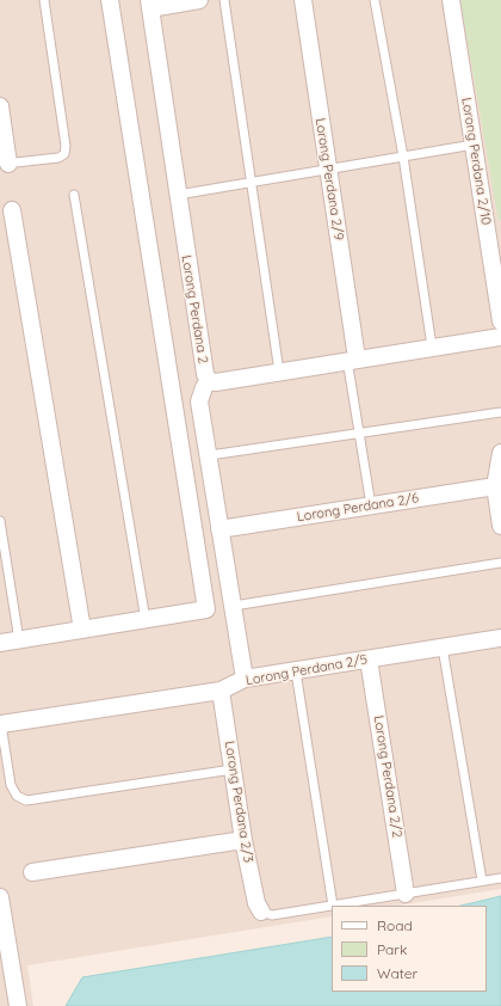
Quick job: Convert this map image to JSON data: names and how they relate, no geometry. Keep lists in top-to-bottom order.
{
  "streets": {
    "street": [
      "Lorong Perdana 2/10",
      "Lorong Perdana 2/9",
      "Lorong Perdana 2",
      "Lorong Perdana 2/6",
      "Lorong Perdana 2/5",
      "Lorong Perdana 2/2",
      "Lorong Perdana 2/3"
    ]
  },
  "crossings": [
    ["Lorong Perdana 2/9", "Lorong Perdana 2"],
    ["Lorong Perdana 2/5", "Lorong Perdana 2/2"],
    ["Lorong Perdana 2/5", "Lorong Perdana 2/3"]
  ],
  "legend": ["Road", "Park", "Water"]
}
